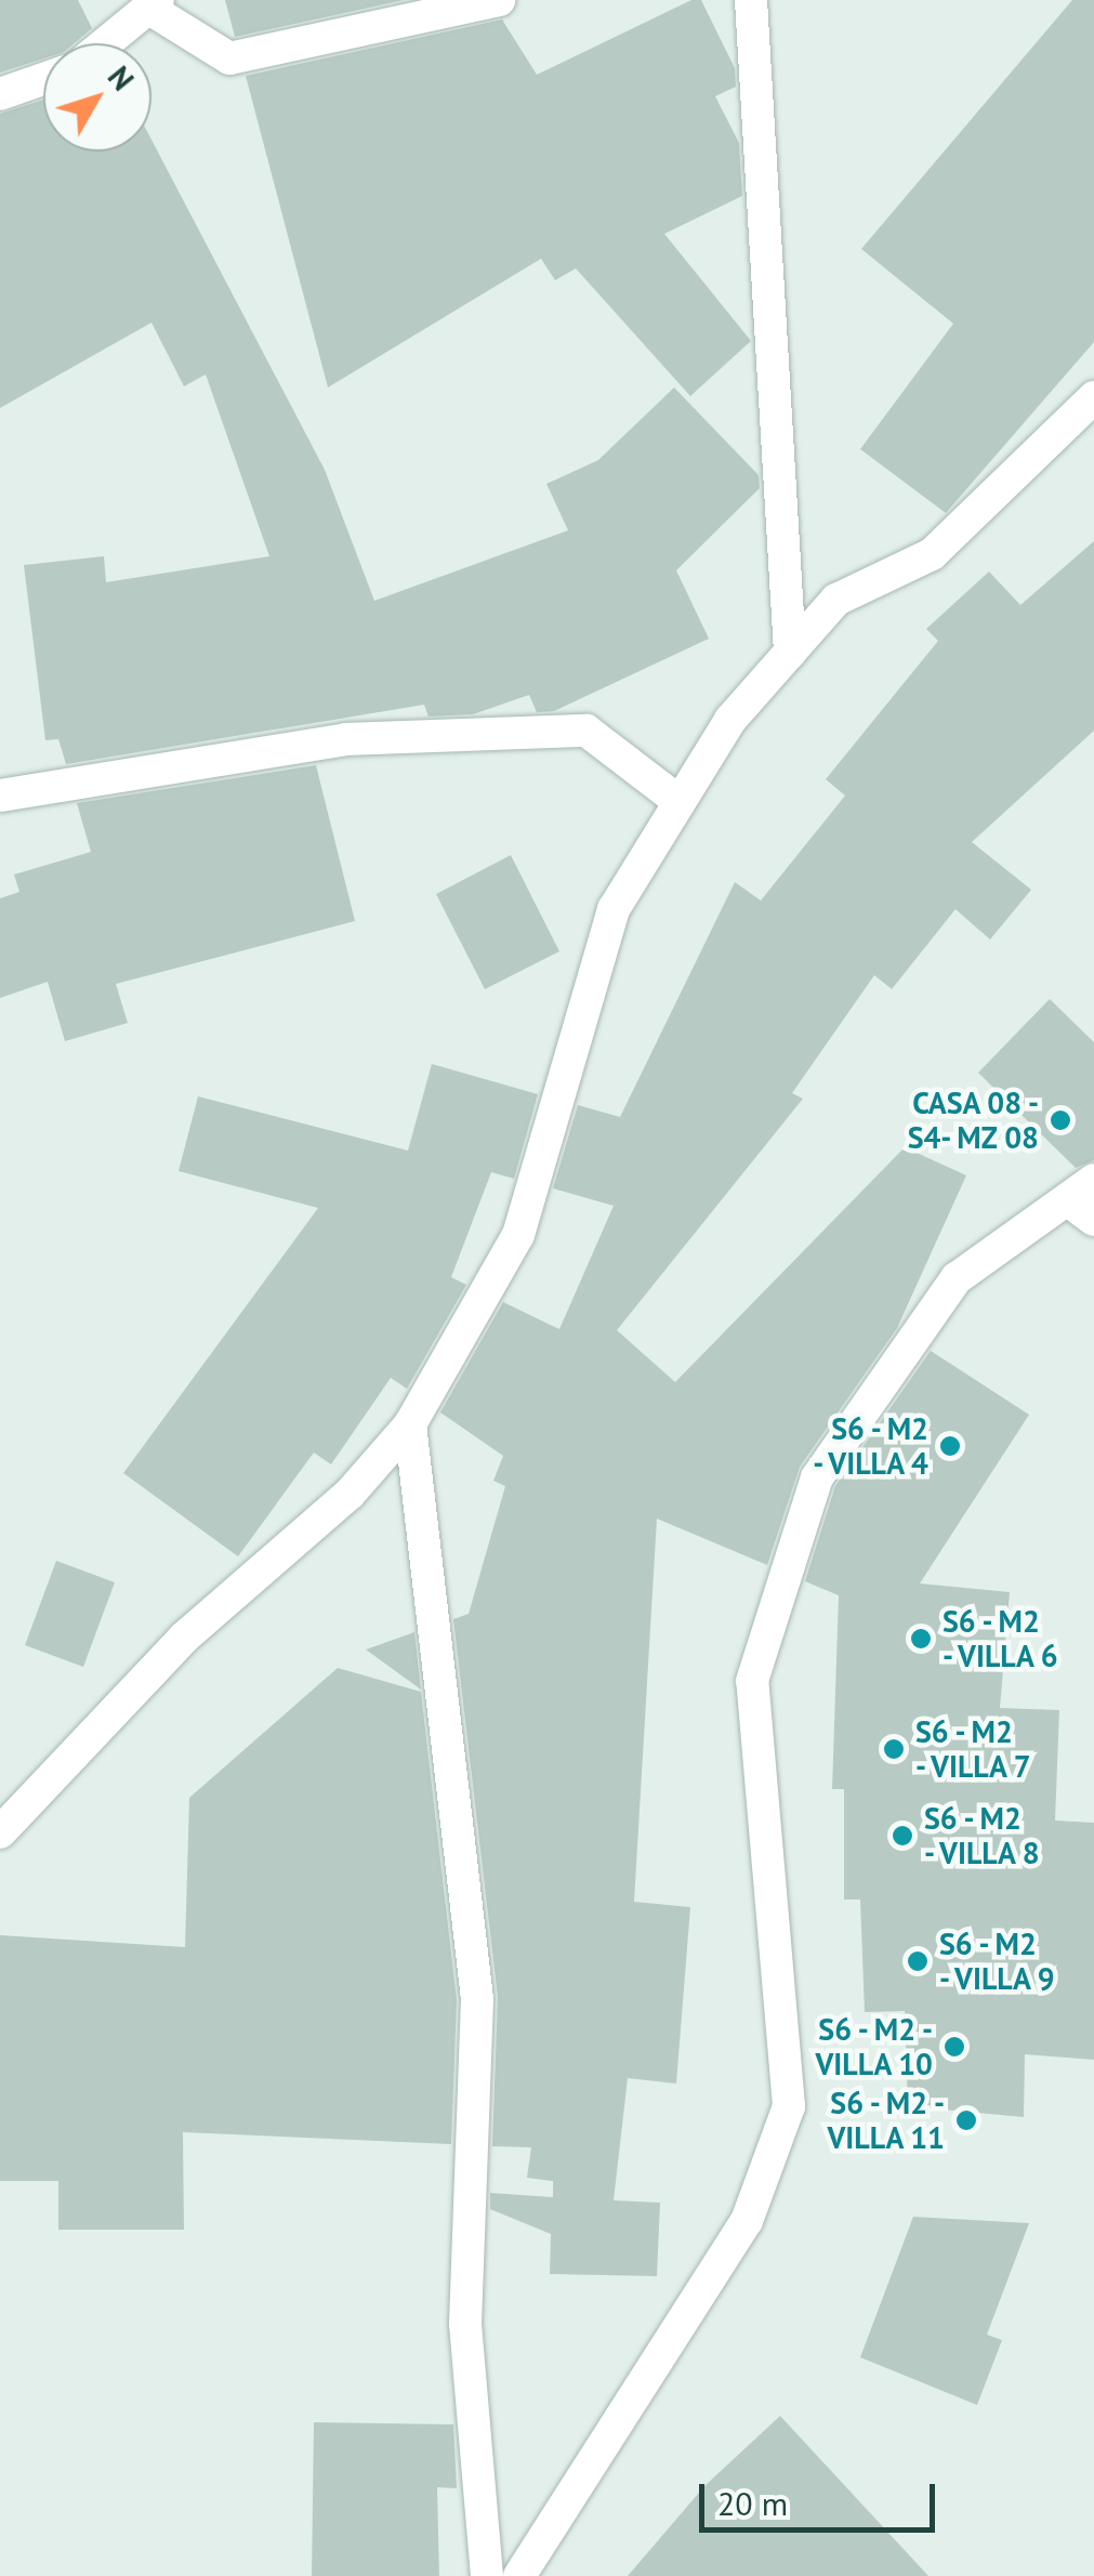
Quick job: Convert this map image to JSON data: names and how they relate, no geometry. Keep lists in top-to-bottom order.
{
  "places": [
    "CASA 08 - S4- MZ 08",
    "S6 - M2 - VILLA 4",
    "S6 - M2 - VILLA 6",
    "S6 - M2 - VILLA 7",
    "S6 - M2 - VILLA 8",
    "S6 - M2 - VILLA 9",
    "S6 - M2 - VILLA 10",
    "S6 - M2 - VILLA 11"
  ],
  "scale_bar": "20 m",
  "north": "top right"
}
